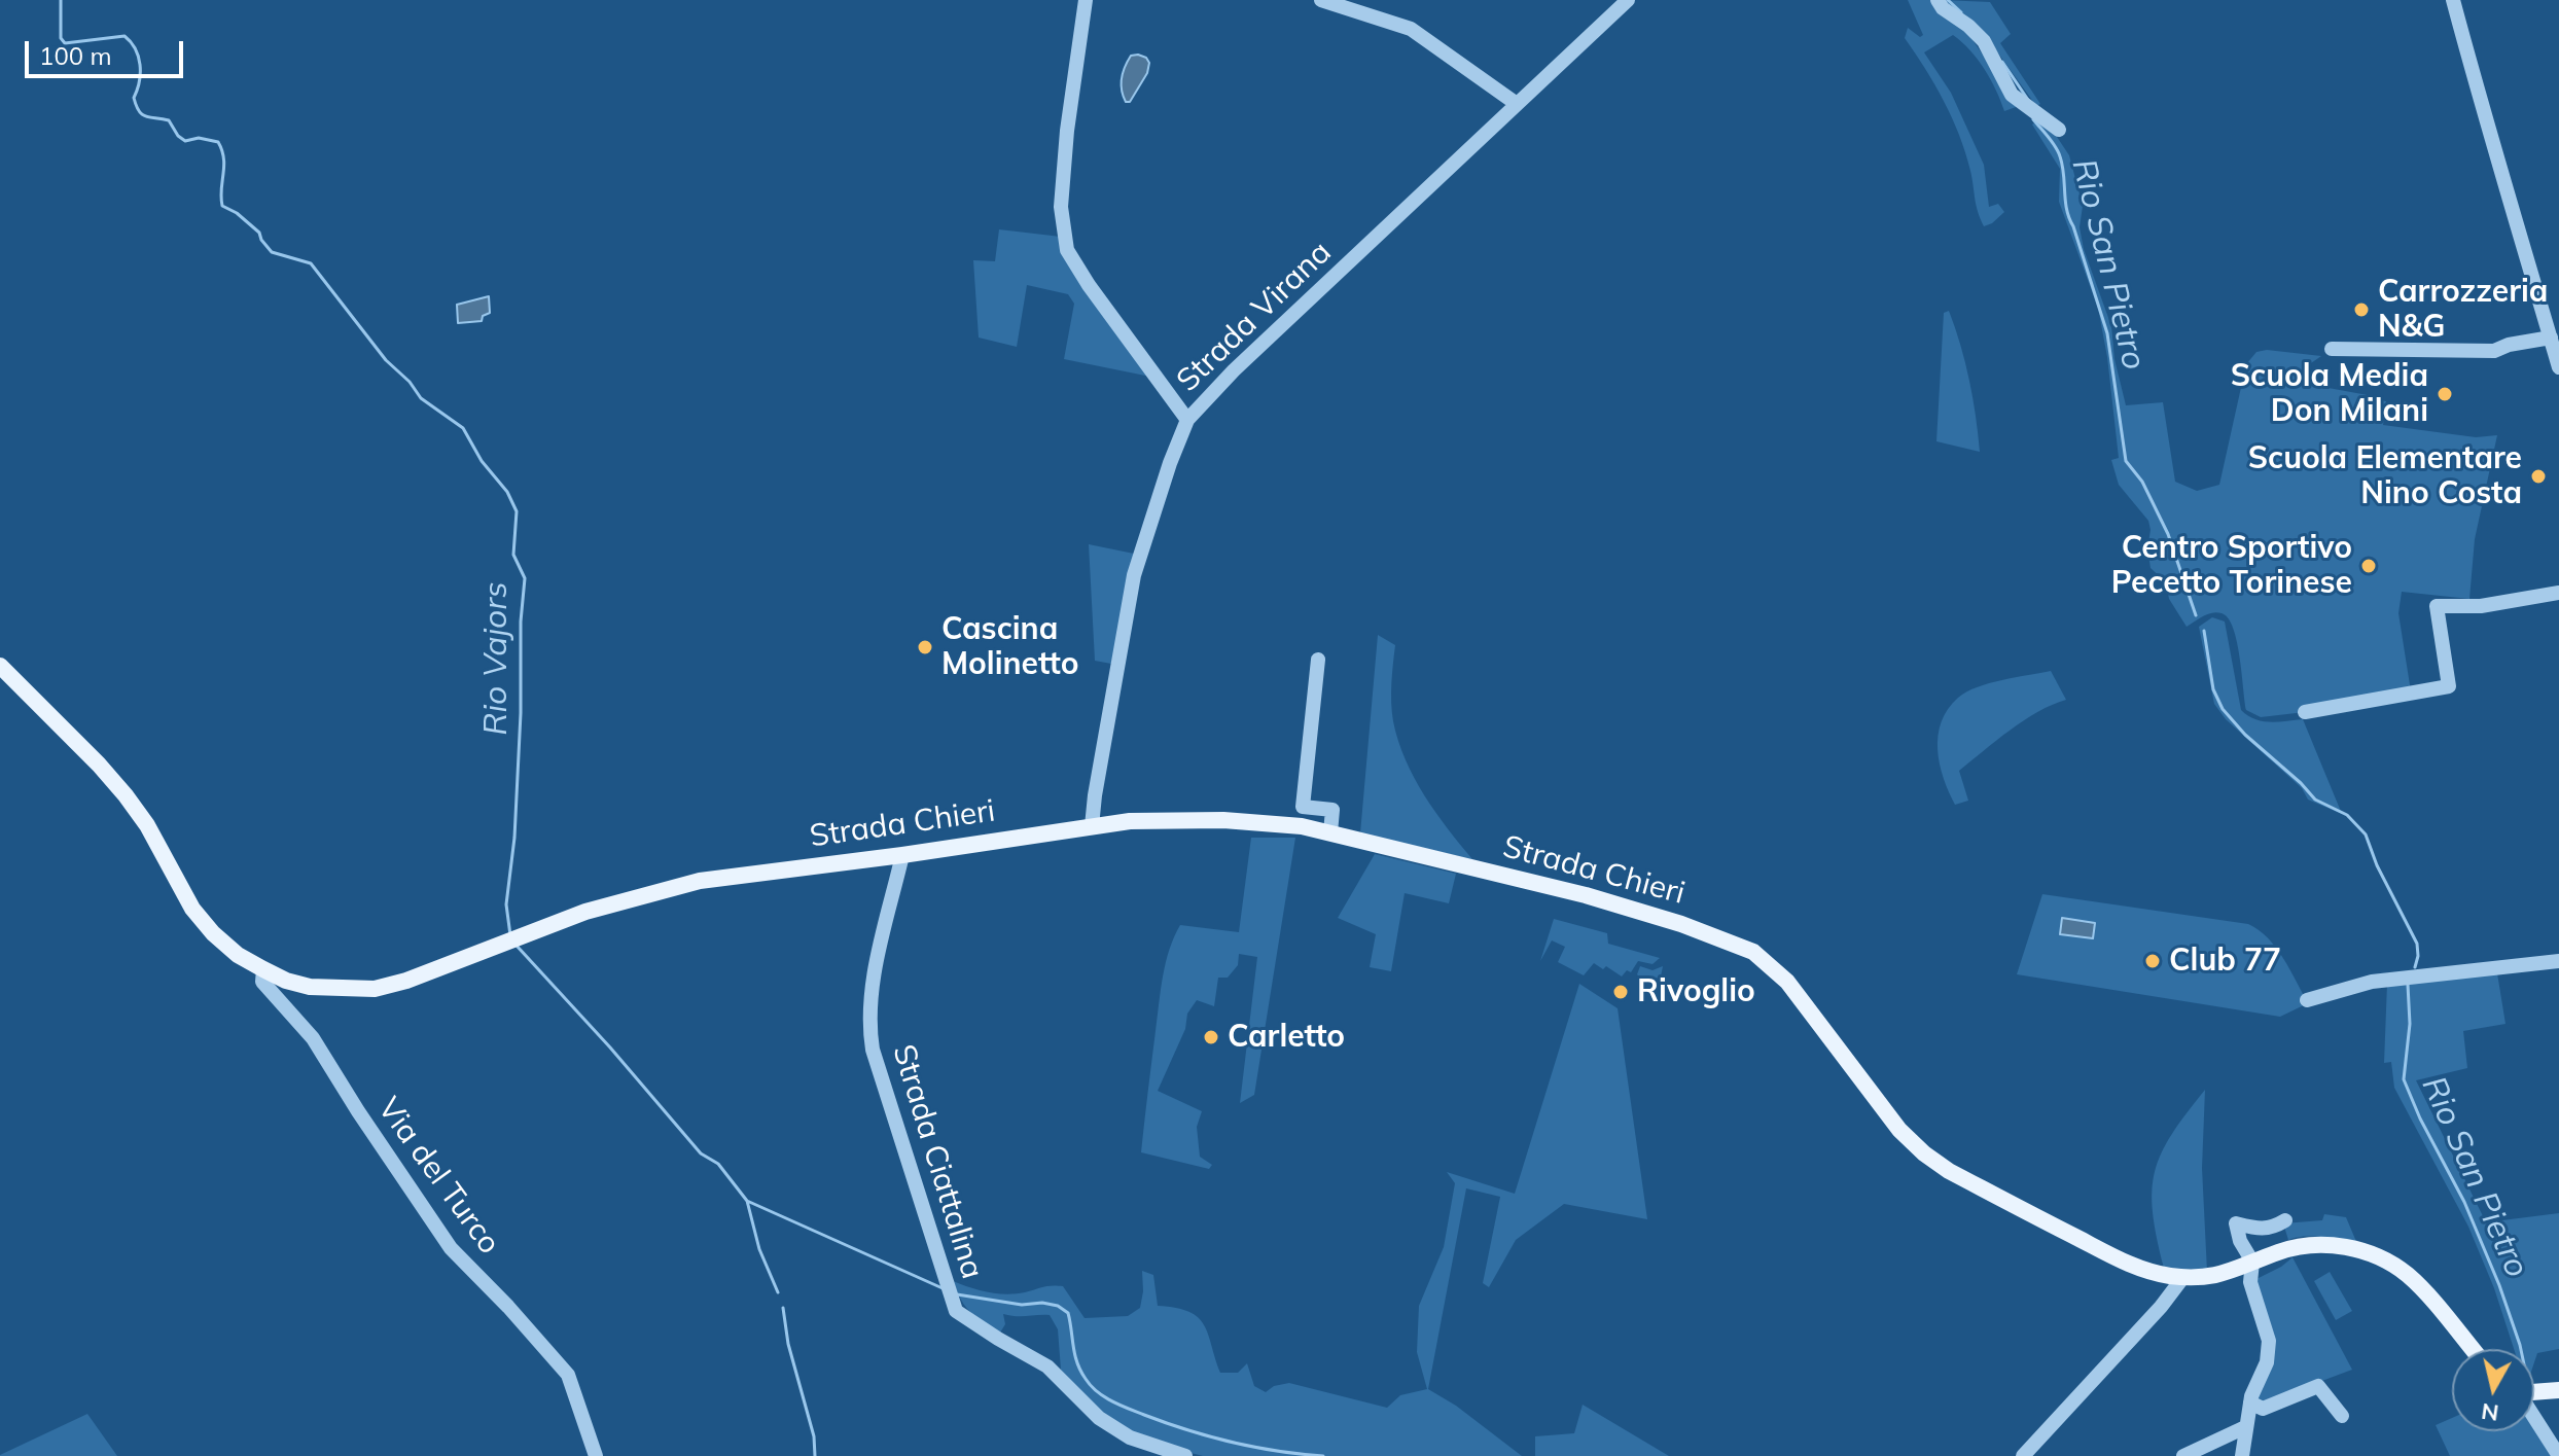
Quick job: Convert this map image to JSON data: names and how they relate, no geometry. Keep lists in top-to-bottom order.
{
  "streets": {
    "main road": ["Strada Chieri"],
    "street": ["Strada Virana", "Strada Ciattalina", "Via del Turco"]
  },
  "crossings": [
    ["Strada Virana", "Strada Chieri"],
    ["Strada Chieri", "Strada Ciattalina"],
    ["Strada Chieri", "Via del Turco"]
  ],
  "water": ["Rio San Pietro", "Rio Vajors"],
  "places": [
    "Carrozzeria N&G",
    "Scuola Media Don Milani",
    "Scuola Elementare Nino Costa",
    "Centro Sportivo Pecetto Torinese",
    "Cascina Molinetto",
    "Club 77",
    "Rivoglio",
    "Carletto"
  ],
  "scale_bar": "100 m",
  "north": "bottom"
}
